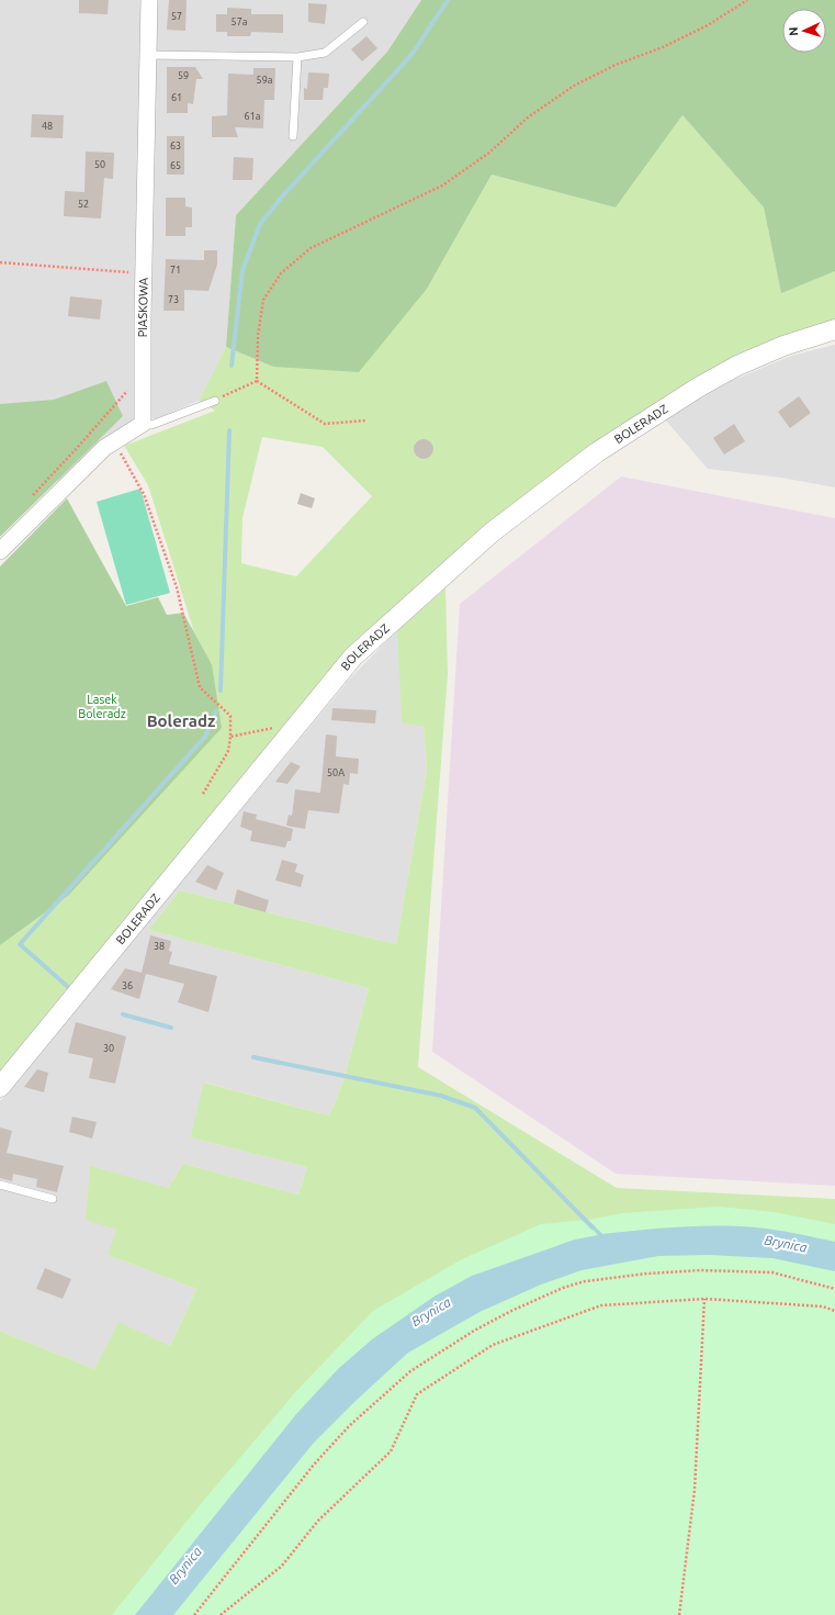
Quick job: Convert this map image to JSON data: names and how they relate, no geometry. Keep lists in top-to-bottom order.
{
  "streets": {
    "street": ["PIASKOWA", "BOLERADZ"]
  },
  "districts": ["Boleradz"],
  "water": ["Brynica"],
  "parks": ["Lasek Boleradz"],
  "house_numbers": [
    "57",
    "57a",
    "59",
    "59a",
    "61",
    "61a",
    "48",
    "63",
    "50",
    "65",
    "52",
    "71",
    "73",
    "50A",
    "38",
    "36",
    "30"
  ],
  "north": "left"
}
